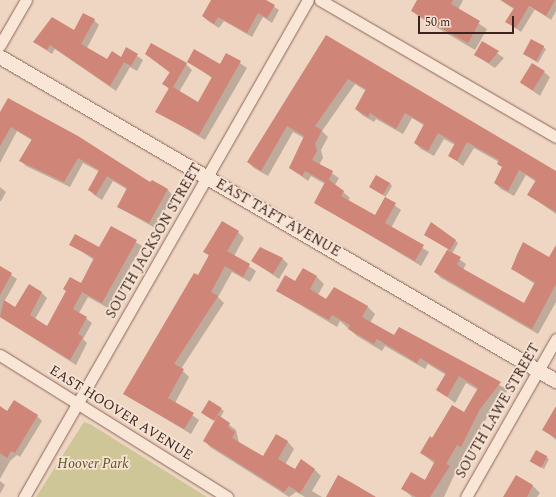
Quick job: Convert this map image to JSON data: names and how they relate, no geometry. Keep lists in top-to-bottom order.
{
  "streets": {
    "street": [
      "EAST TAFT AVENUE",
      "SOUTH JACKSON STREET",
      "SOUTH LAWE STREET",
      "EAST HOOVER AVENUE"
    ]
  },
  "crossings": [
    ["EAST TAFT AVENUE", "SOUTH JACKSON STREET"],
    ["EAST TAFT AVENUE", "SOUTH LAWE STREET"],
    ["SOUTH JACKSON STREET", "EAST HOOVER AVENUE"]
  ],
  "parks": ["Hoover Park"],
  "scale_bar": "50 m"
}
